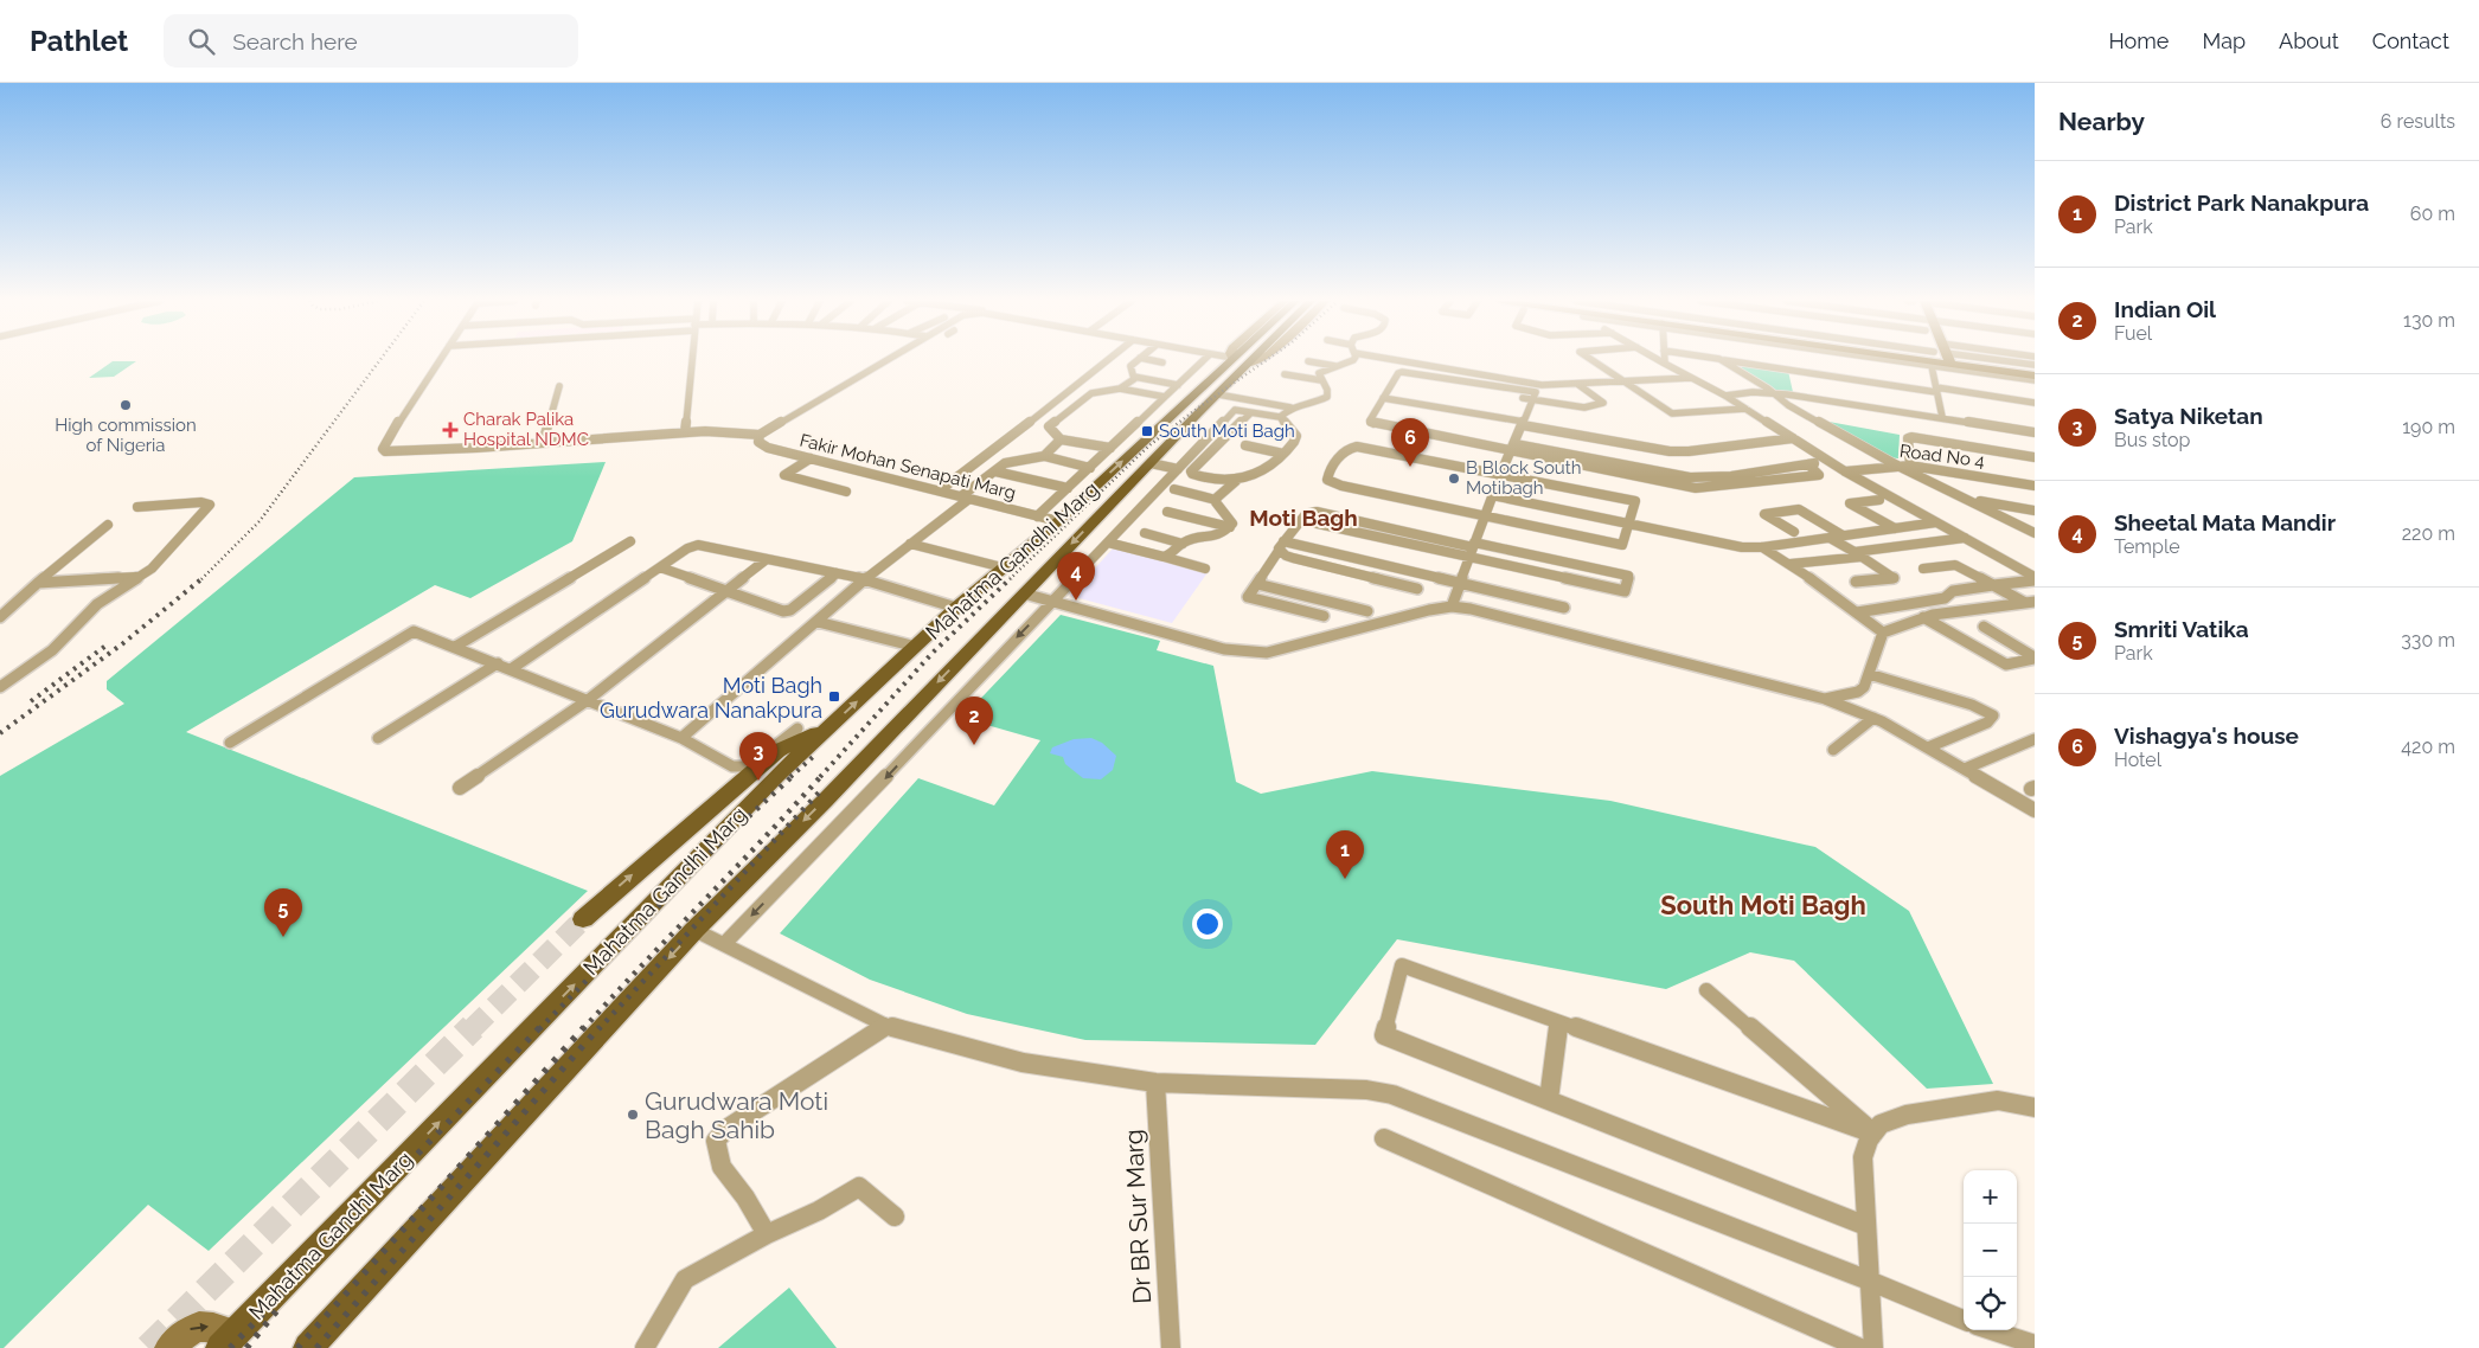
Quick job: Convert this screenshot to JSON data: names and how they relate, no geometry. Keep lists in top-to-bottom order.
{
  "streets": {
    "main road": ["Mahatma Gandhi Marg"],
    "street": ["Road No 4", "Fakir Mohan Senapati Marg", "Dr BR Sur Marg"]
  },
  "crossings": [
    ["Fakir Mohan Senapati Marg", "Mahatma Gandhi Marg"]
  ],
  "districts": ["Moti Bagh", "South Moti Bagh"],
  "places": {
    "other": ["High commission of Nigeria", "B Block South Motibagh", "Gurudwara Moti Bagh Sahib"],
    "health": ["Charak Palika Hospital NDMC"],
    "transit": ["South Moti Bagh", "Moti Bagh Gurudwara Nanakpura"]
  },
  "page": {
    "header": "Pathlet",
    "search": "Search here",
    "nav": [
      "Home",
      "Map",
      "About",
      "Contact"
    ],
    "heading": ["Nearby", "6 results"],
    "list": [
      {
        "mark": "1",
        "name": "District Park Nanakpura",
        "note": "Park",
        "value": "60 m"
      },
      {
        "mark": "2",
        "name": "Indian Oil",
        "note": "Fuel",
        "value": "130 m"
      },
      {
        "mark": "3",
        "name": "Satya Niketan",
        "note": "Bus stop",
        "value": "190 m"
      },
      {
        "mark": "4",
        "name": "Sheetal Mata Mandir",
        "note": "Temple",
        "value": "220 m"
      },
      {
        "mark": "5",
        "name": "Smriti Vatika",
        "note": "Park",
        "value": "330 m"
      },
      {
        "mark": "6",
        "name": "Vishagya's house",
        "note": "Hotel",
        "value": "420 m"
      }
    ],
    "pins": [
      "6",
      "4",
      "2",
      "3",
      "1",
      "5"
    ],
    "map_buttons": ["+", "−"]
  }
}
